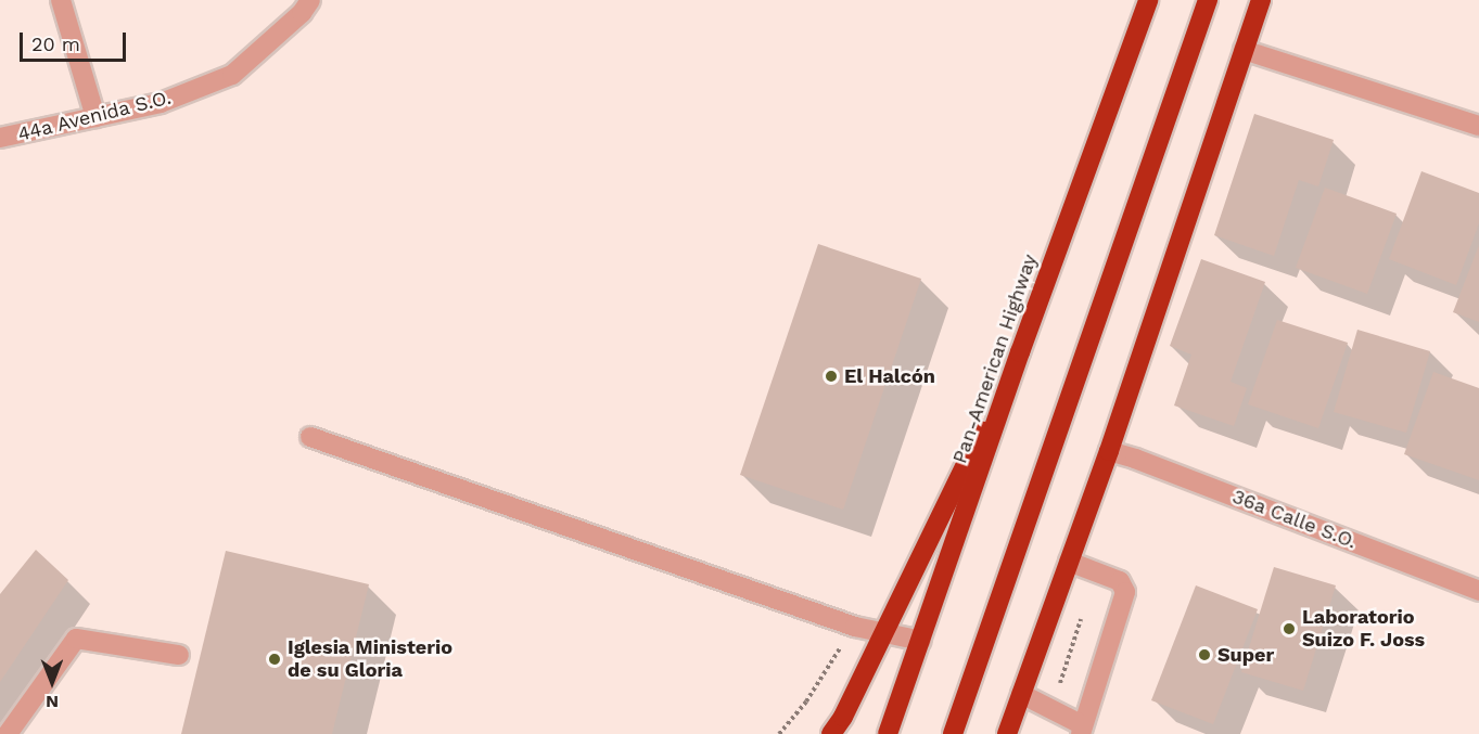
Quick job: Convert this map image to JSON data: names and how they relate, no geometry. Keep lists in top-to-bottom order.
{
  "streets": {
    "highway": ["Pan-American Highway"],
    "street": ["44a Avenida S.O.", "36a Calle S.O."]
  },
  "places": [
    "El Halcón",
    "Laboratorio Suizo F. Joss",
    "Super",
    "Iglesia Ministerio de su Gloria"
  ],
  "scale_bar": "20 m",
  "north": "bottom"
}
